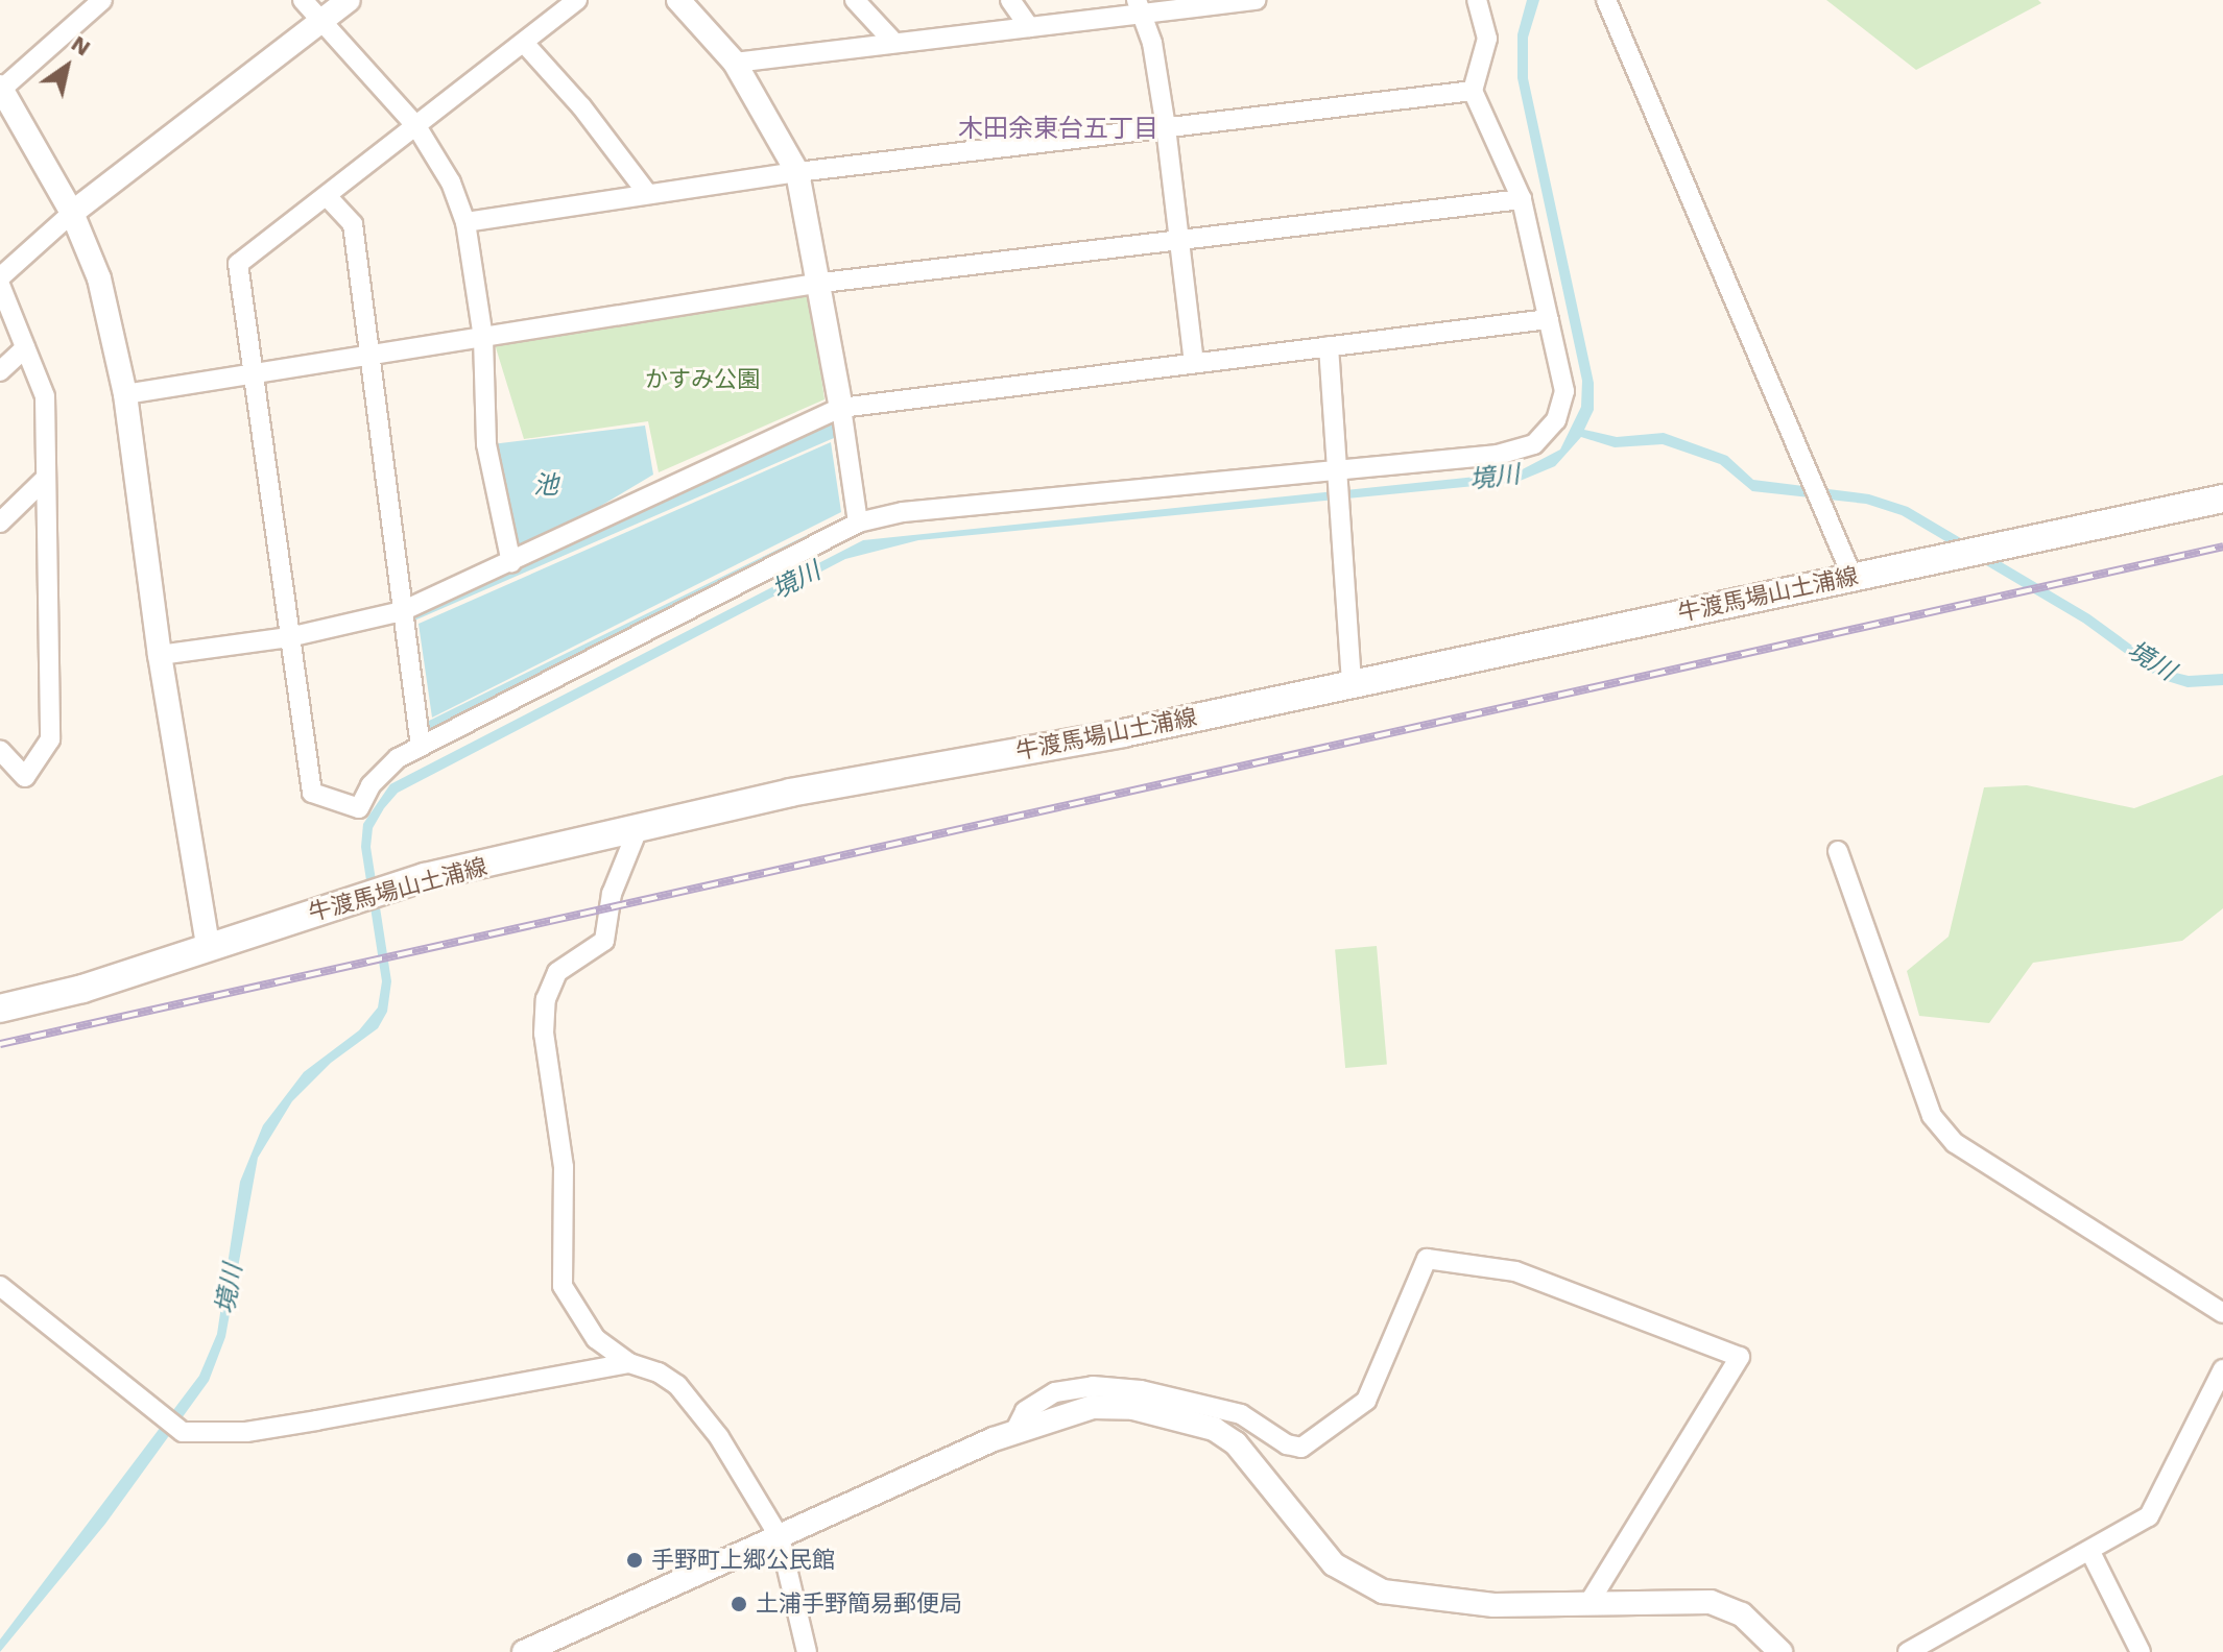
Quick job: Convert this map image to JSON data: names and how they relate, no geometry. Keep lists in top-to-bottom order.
{
  "streets": {
    "main road": ["牛渡馬場山土浦線"]
  },
  "districts": ["木田余東台五丁目"],
  "water": ["境川", "池"],
  "parks": ["かすみ公園"],
  "places": ["手野町上郷公民館", "土浦手野簡易郵便局"],
  "north": "top right"
}
